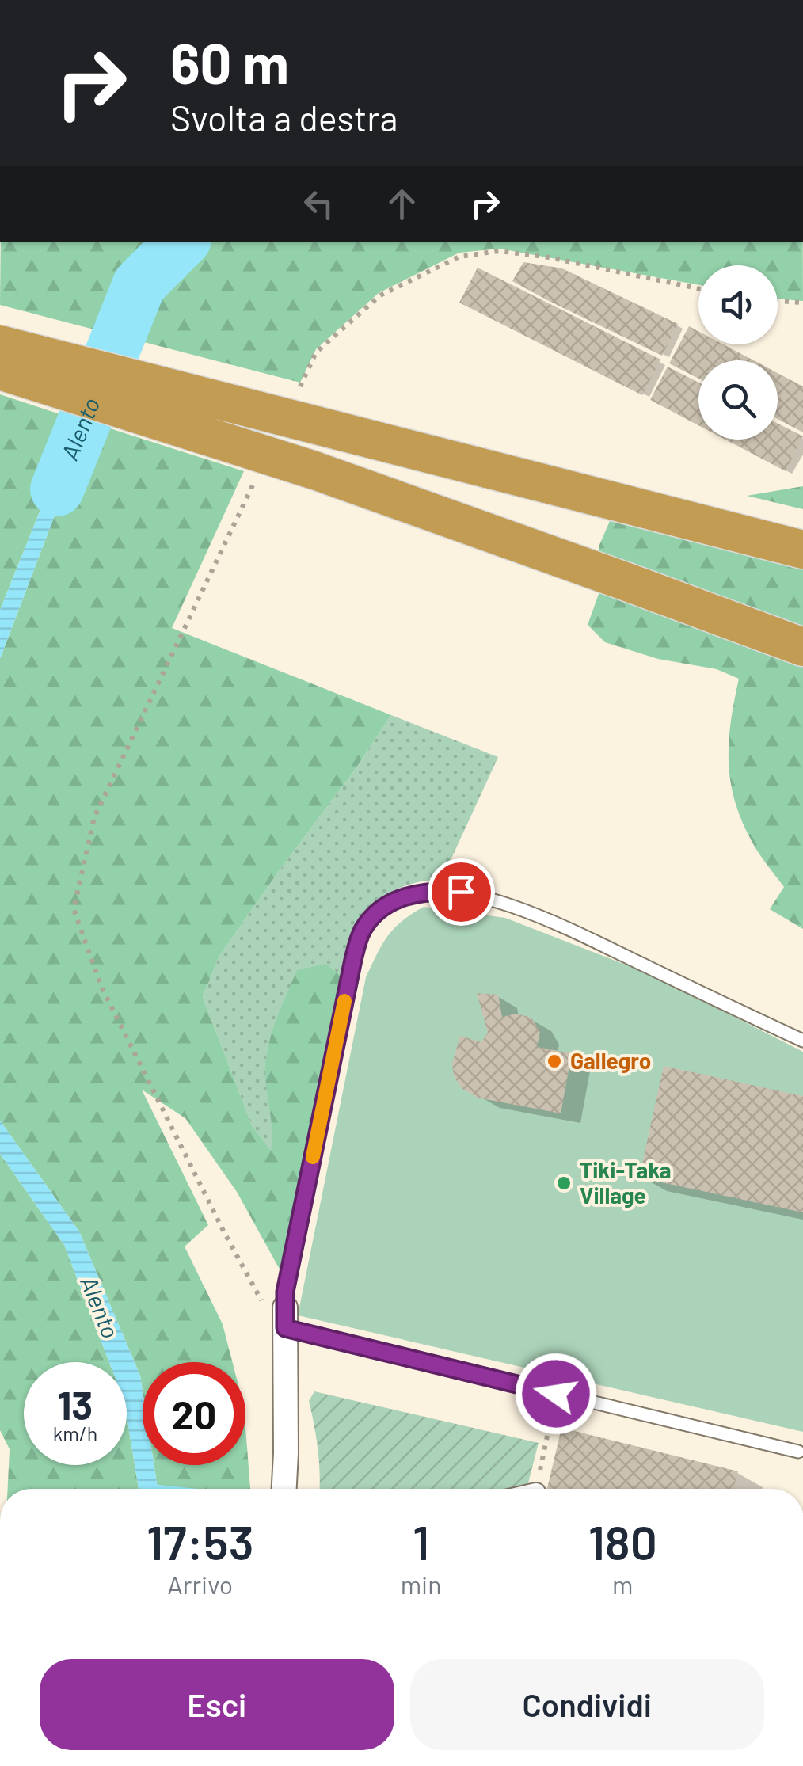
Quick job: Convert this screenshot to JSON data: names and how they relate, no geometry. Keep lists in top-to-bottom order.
{
  "water": ["Alento"],
  "places": ["Gallegro", "Tiki-Taka Village"],
  "page": {
    "turn": ["60 m", "Svolta a destra"],
    "speed": "13 km/h",
    "limit": "20",
    "eta": [
      "17:53",
      "Arrivo",
      "1",
      "min",
      "180",
      "m"
    ],
    "buttons": ["Esci", "Condividi"]
  }
}
